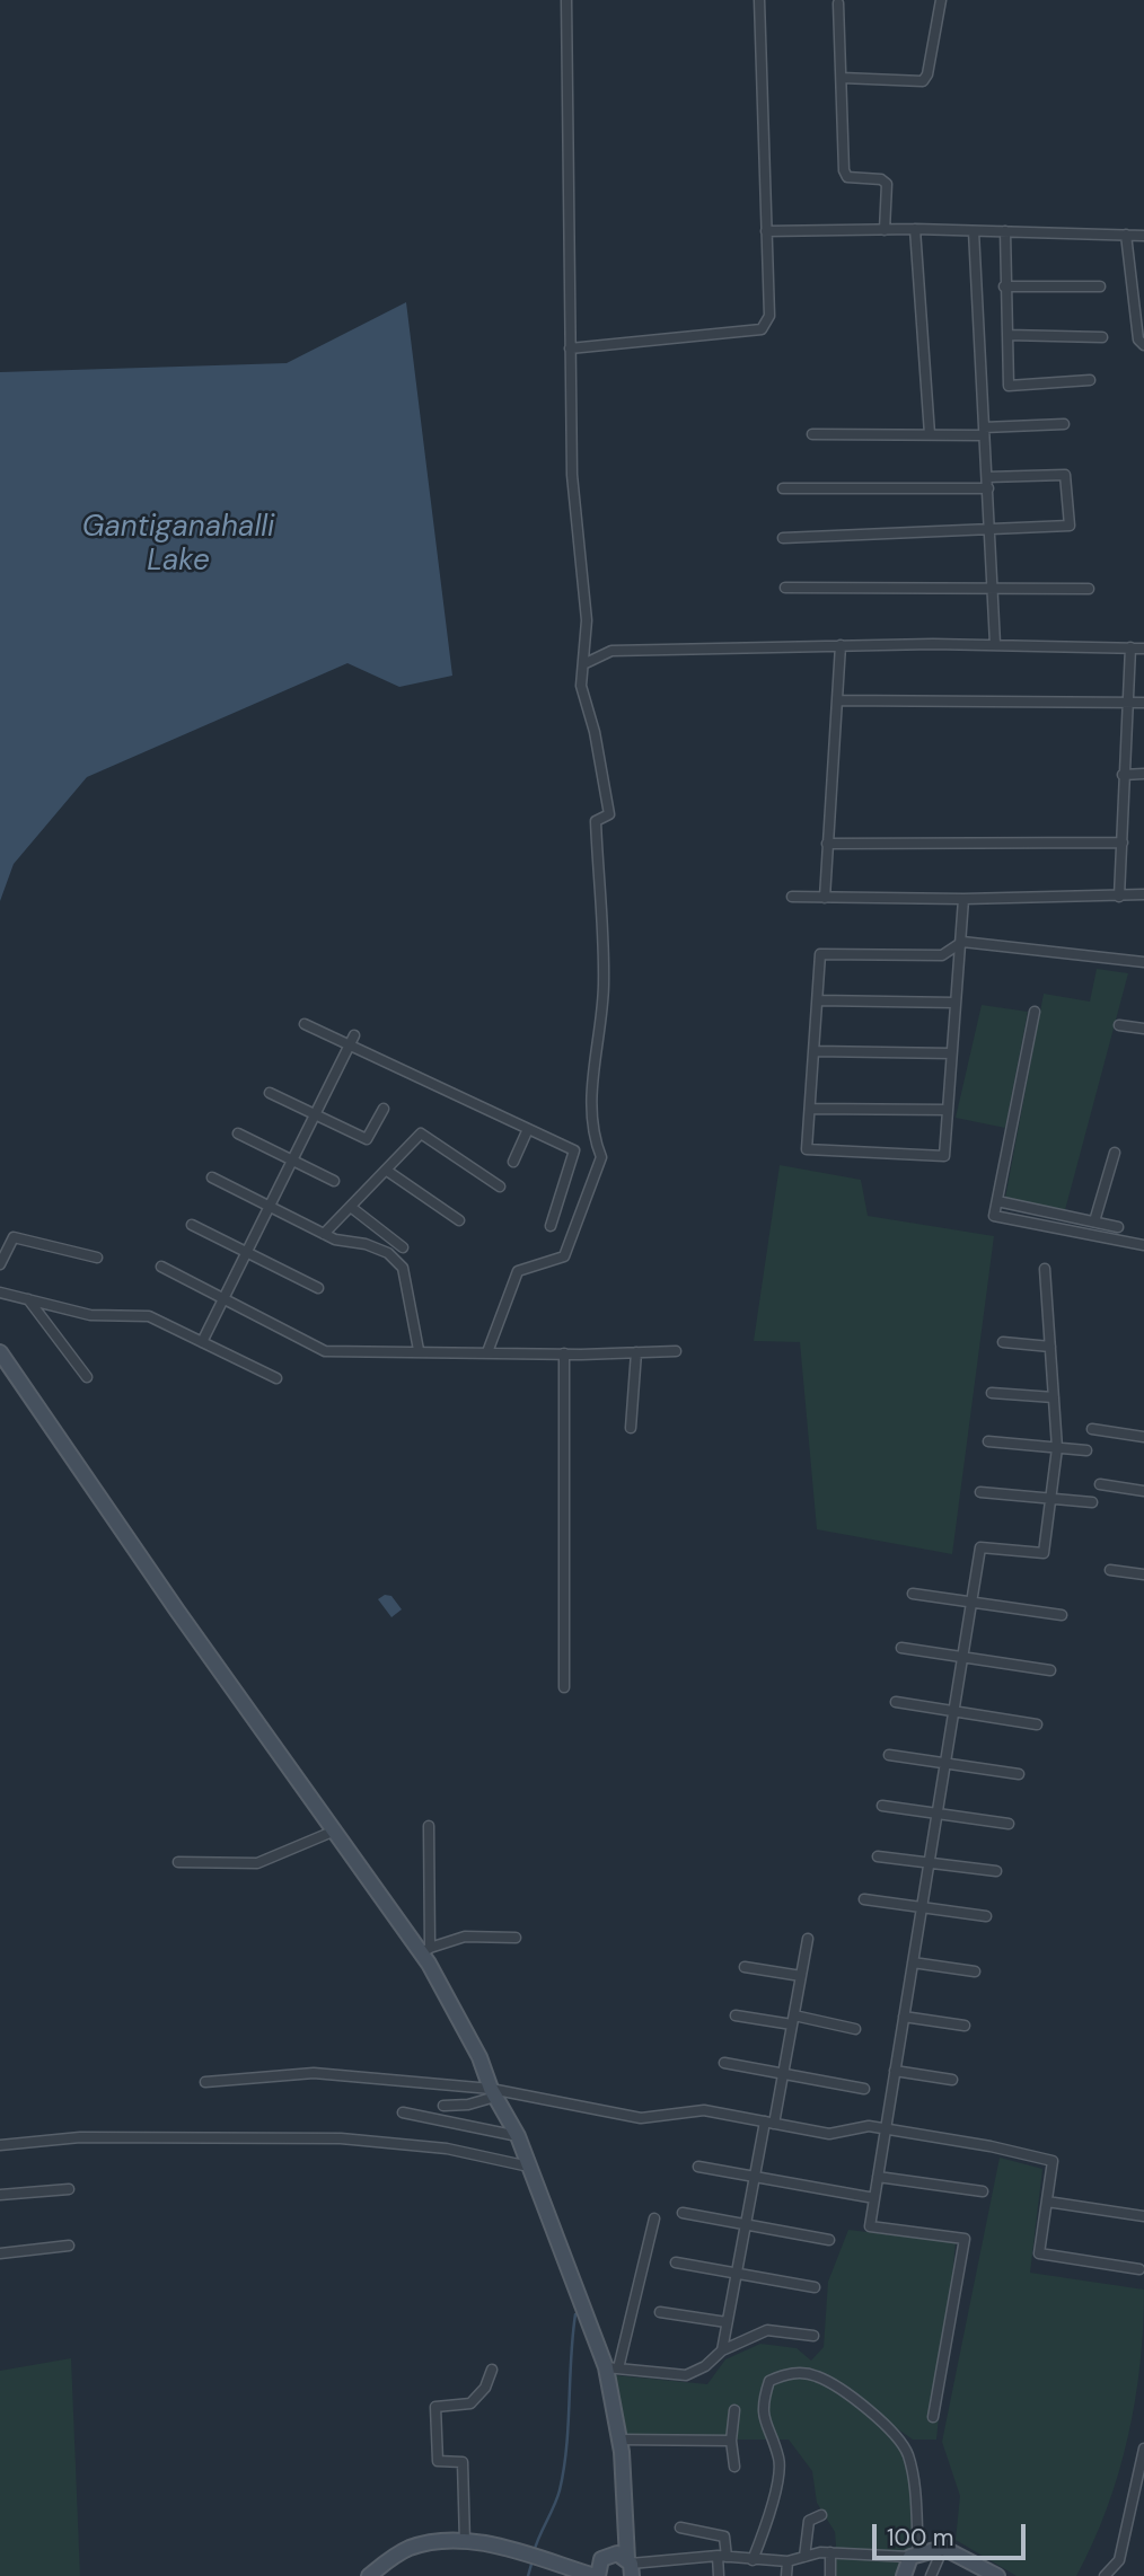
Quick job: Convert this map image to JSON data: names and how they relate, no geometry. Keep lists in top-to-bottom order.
{
  "water": ["Gantiganahalli Lake"],
  "scale_bar": "100 m"
}
